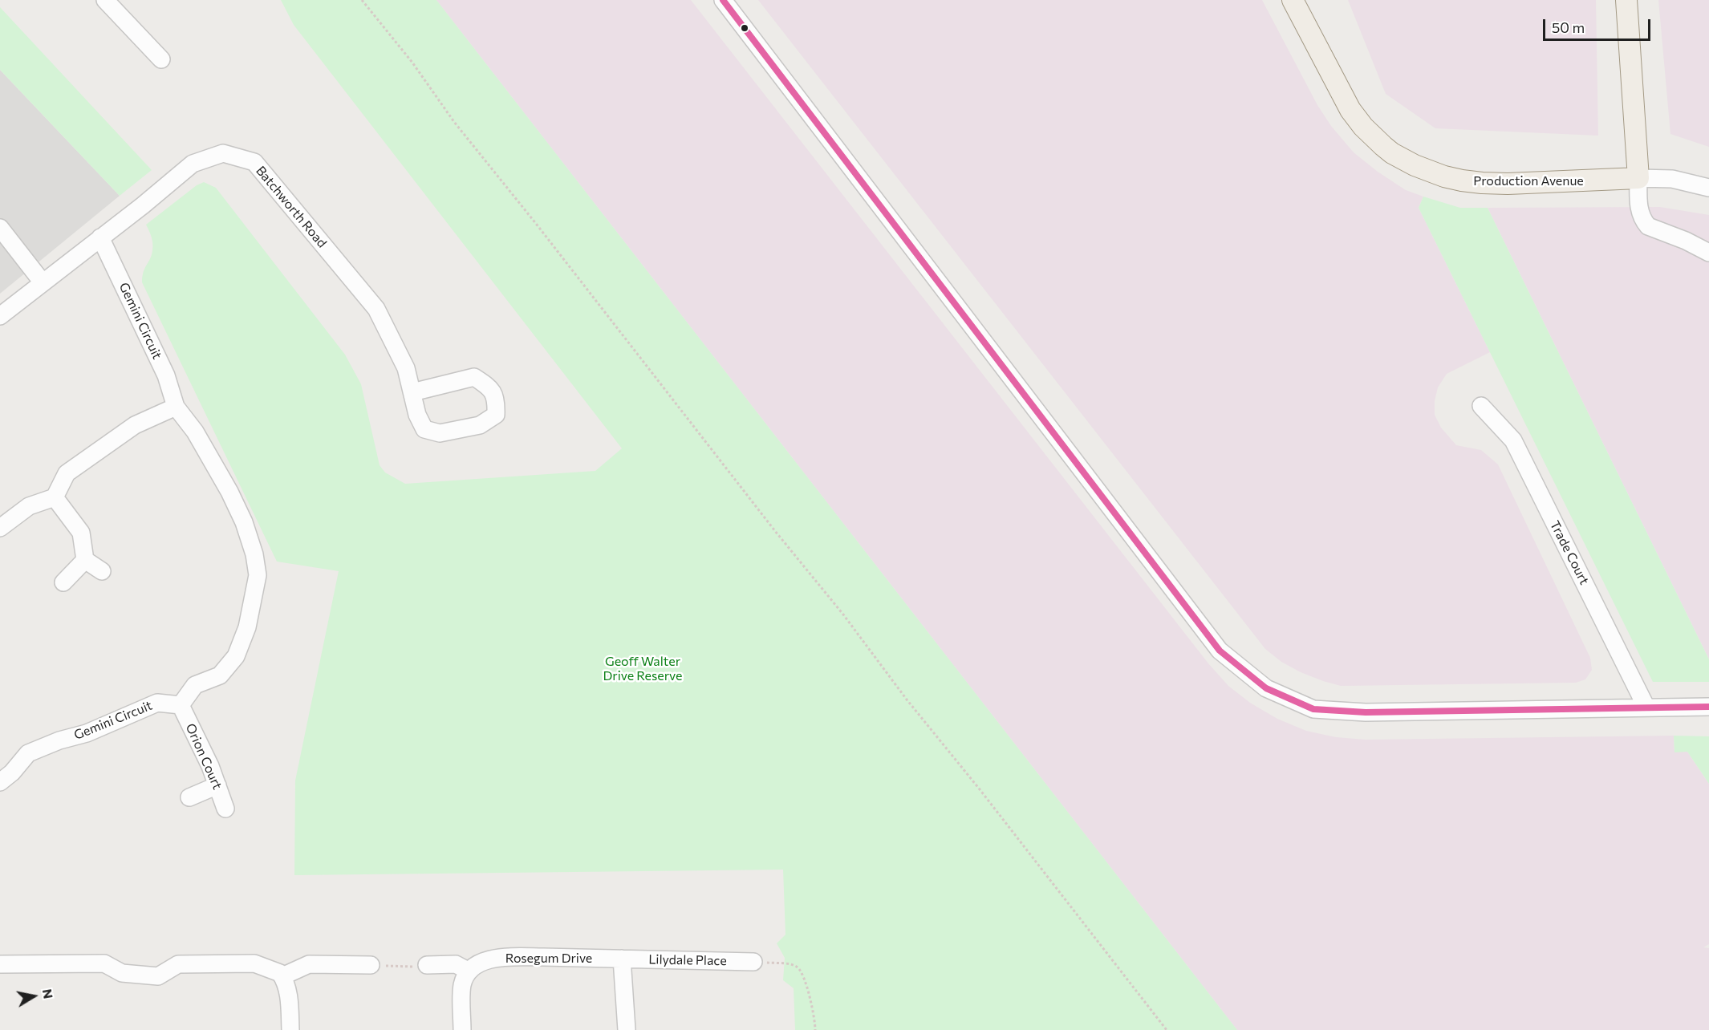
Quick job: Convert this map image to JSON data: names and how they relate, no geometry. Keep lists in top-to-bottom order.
{
  "streets": {
    "main road": ["Production Avenue"],
    "street": [
      "Batchworth Road",
      "Gemini Circuit",
      "Trade Court",
      "Orion Court",
      "Rosegum Drive",
      "Lilydale Place"
    ]
  },
  "crossings": [
    ["Batchworth Road", "Gemini Circuit"],
    ["Gemini Circuit", "Orion Court"],
    ["Rosegum Drive", "Lilydale Place"]
  ],
  "parks": ["Geoff Walter Drive Reserve"],
  "scale_bar": "50 m",
  "north": "right"
}
